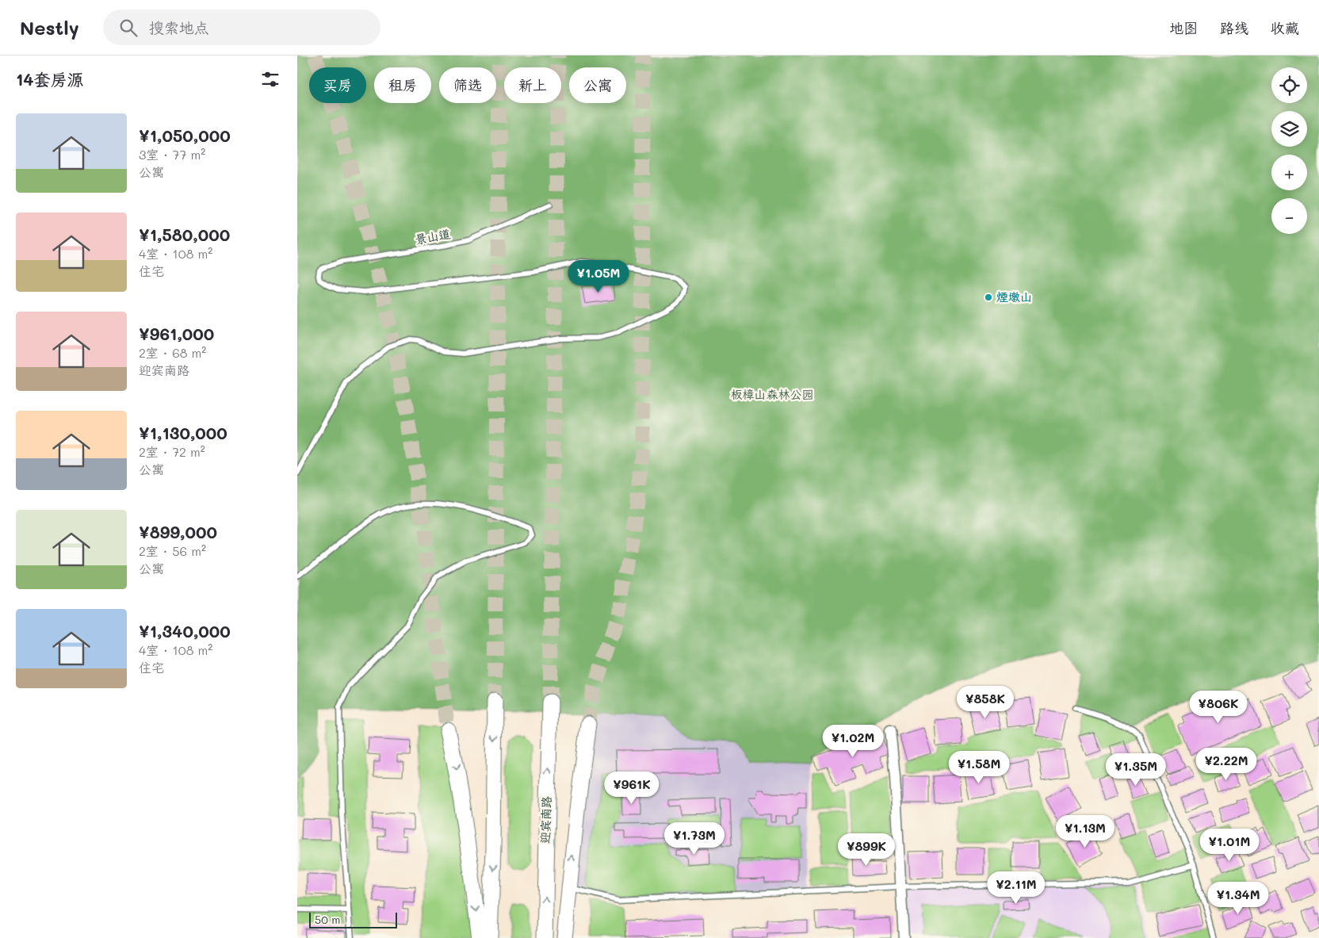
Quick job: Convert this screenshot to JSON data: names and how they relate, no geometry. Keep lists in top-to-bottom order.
{
  "streets": {
    "main road": ["迎宾南路"],
    "lane": ["景山道"]
  },
  "parks": ["板樟山森林公园"],
  "places": ["煙墩山"],
  "scale_bar": "50 m",
  "page": {
    "header": "Nestly",
    "search": "搜索地点",
    "nav": ["地图", "路线", "收藏"],
    "heading": "14套房源",
    "map_buttons": ["+", "−"],
    "chip": [
      "买房",
      "租房",
      "筛选",
      "新上",
      "公寓"
    ],
    "list": [
      {
        "name": "¥1,050,000",
        "note": "3室 · 77 m² · 公寓"
      },
      {
        "name": "¥1,580,000",
        "note": "4室 · 108 m² · 住宅"
      },
      {
        "name": "¥961,000",
        "note": "2室 · 68 m² · 迎宾南路"
      },
      {
        "name": "¥1,130,000",
        "note": "2室 · 72 m² · 公寓"
      },
      {
        "name": "¥899,000",
        "note": "2室 · 56 m² · 公寓"
      },
      {
        "name": "¥1,340,000",
        "note": "4室 · 108 m² · 住宅"
      }
    ],
    "price": [
      "¥1.05M",
      "¥858K",
      "¥806K",
      "¥1.02M",
      "¥2.22M",
      "¥1.58M",
      "¥1.35M",
      "¥961K",
      "¥1.13M",
      "¥1.73M",
      "¥1.01M",
      "¥899K",
      "¥2.11M",
      "¥1.34M"
    ],
    "scale": "50 m"
  }
}
